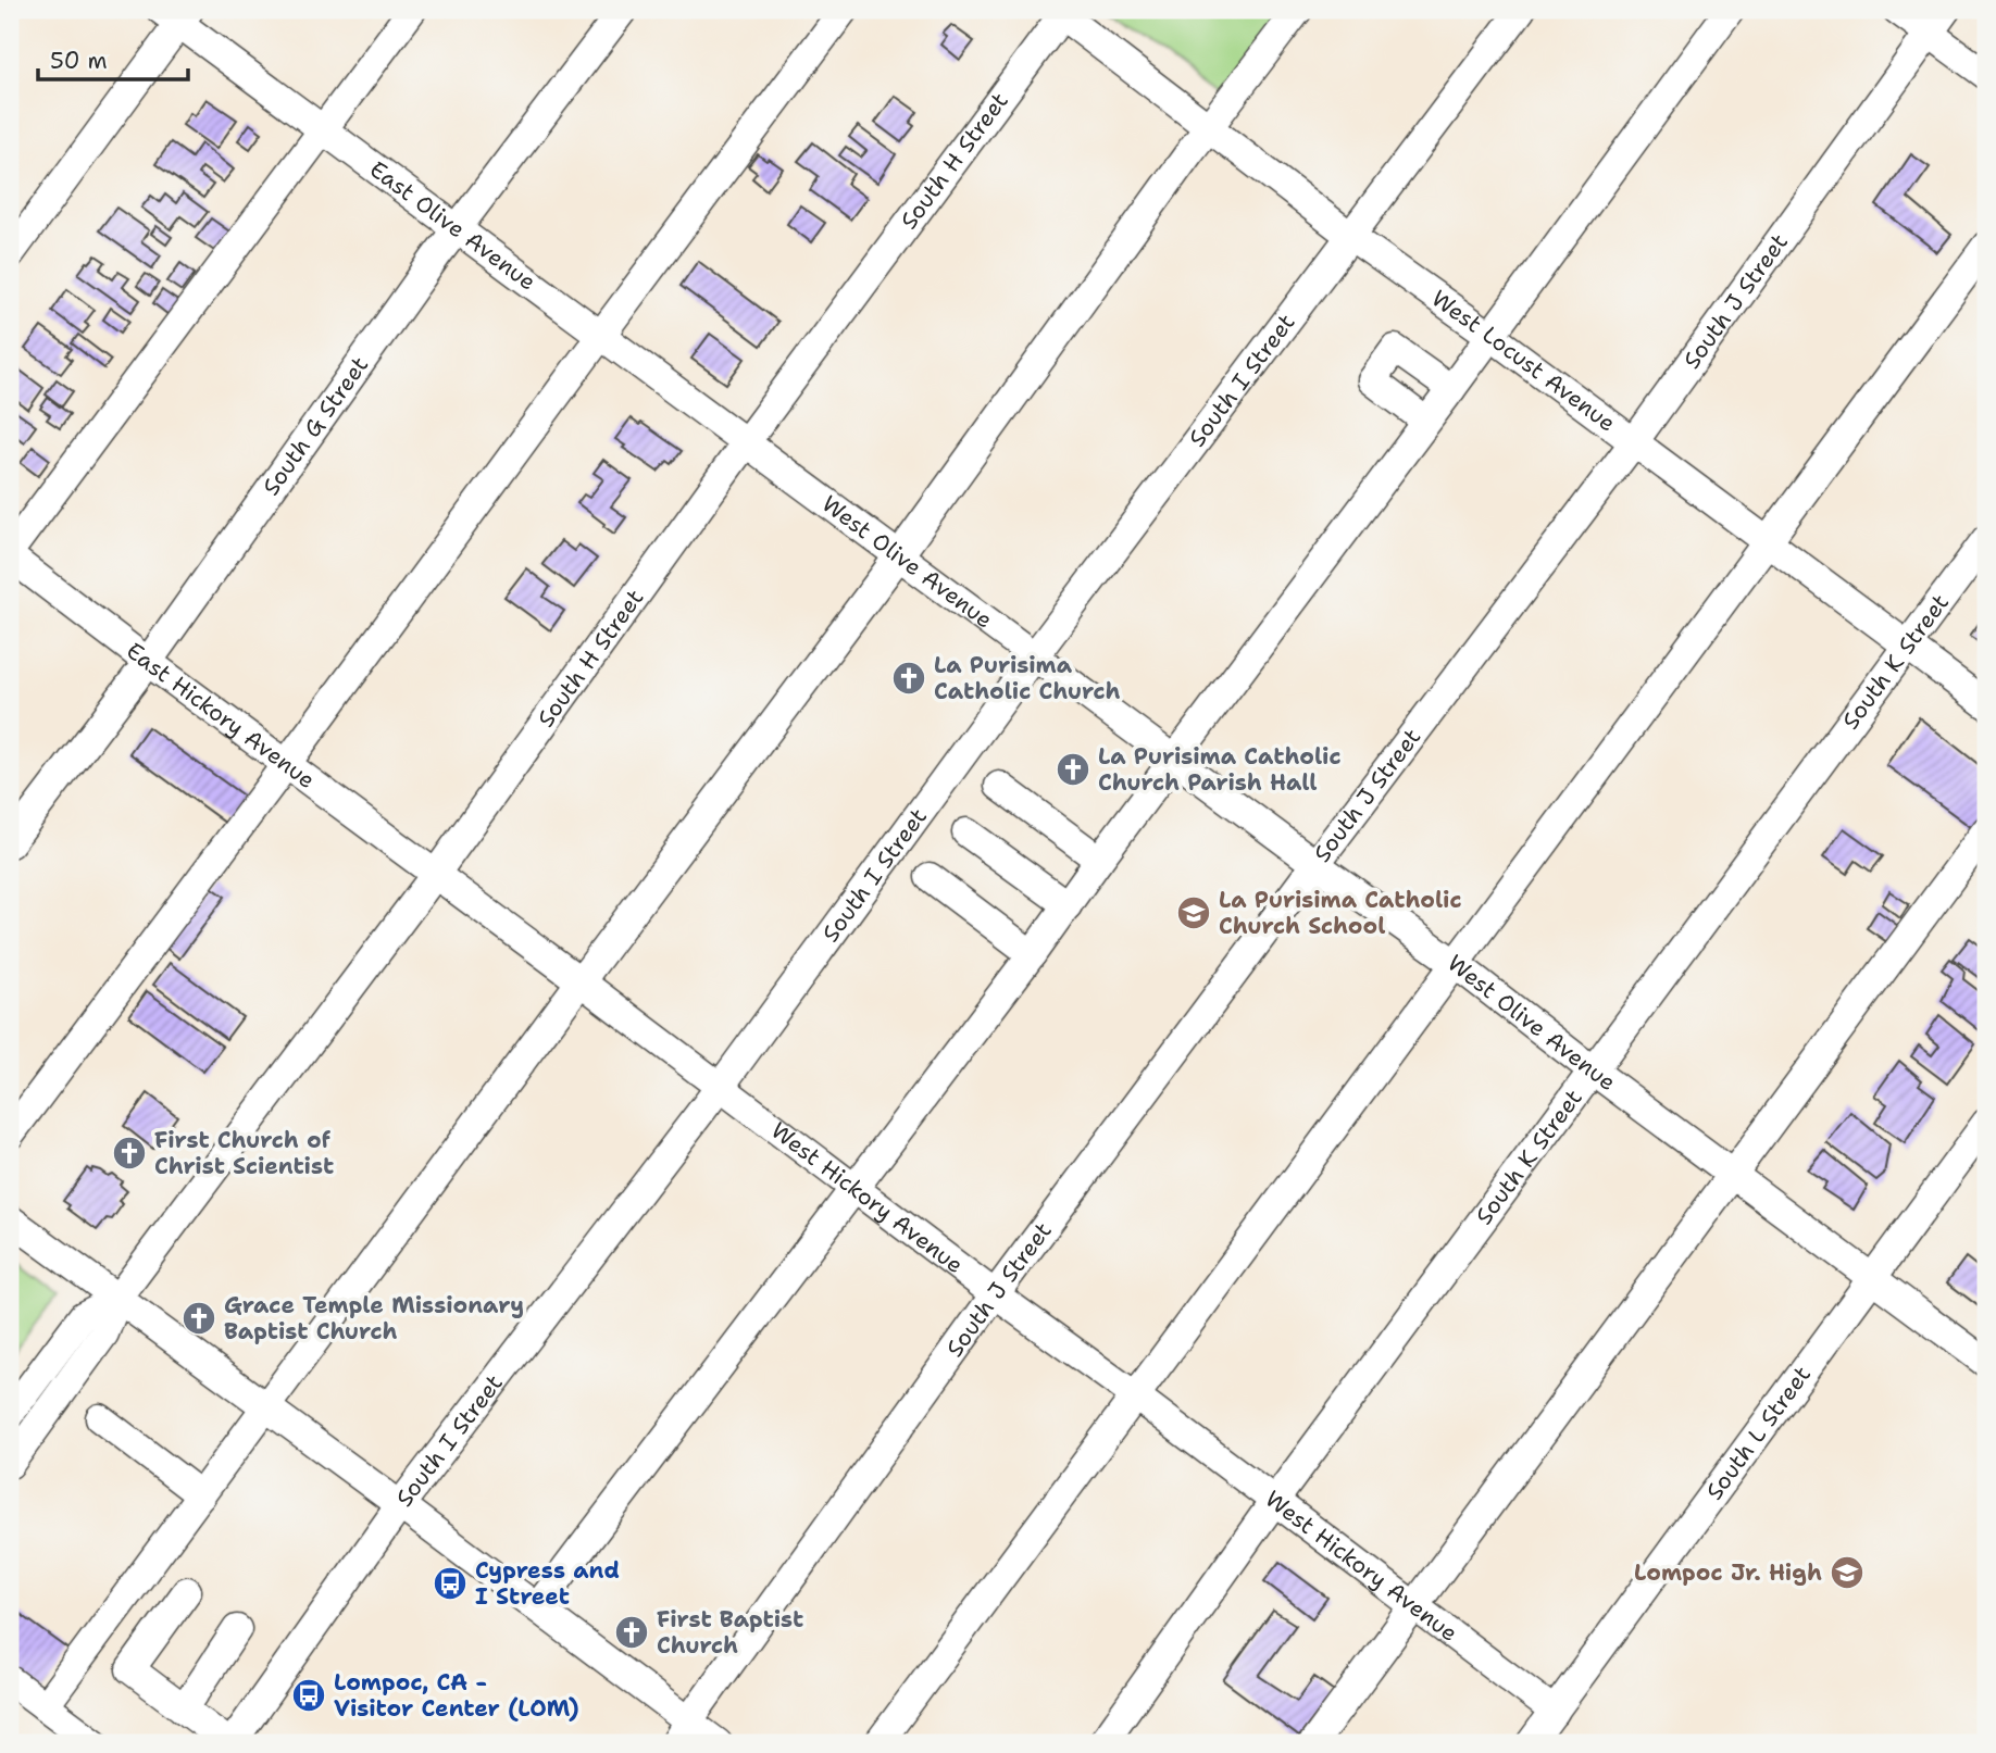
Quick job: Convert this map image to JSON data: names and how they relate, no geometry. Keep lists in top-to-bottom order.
{
  "streets": {
    "street": [
      "South H Street",
      "East Olive Avenue",
      "South J Street",
      "West Locust Avenue",
      "South I Street",
      "South G Street",
      "West Olive Avenue",
      "South K Street",
      "East Hickory Avenue",
      "West Hickory Avenue",
      "South L Street"
    ]
  },
  "crossings": [
    ["South H Street", "East Olive Avenue"],
    ["South H Street", "West Locust Avenue"],
    ["South H Street", "West Olive Avenue"],
    ["South H Street", "East Hickory Avenue"],
    ["South H Street", "West Hickory Avenue"],
    ["East Olive Avenue", "South G Street"],
    ["East Olive Avenue", "West Olive Avenue"],
    ["South J Street", "West Locust Avenue"],
    ["South J Street", "West Olive Avenue"],
    ["South J Street", "West Hickory Avenue"],
    ["West Locust Avenue", "South I Street"],
    ["West Locust Avenue", "South K Street"],
    ["South I Street", "West Olive Avenue"],
    ["South I Street", "West Hickory Avenue"],
    ["South G Street", "East Hickory Avenue"],
    ["West Olive Avenue", "South K Street"],
    ["West Olive Avenue", "South L Street"],
    ["South K Street", "West Hickory Avenue"],
    ["East Hickory Avenue", "West Hickory Avenue"],
    ["West Hickory Avenue", "South L Street"]
  ],
  "places": {
    "church": [
      "La Purisima Catholic Church",
      "La Purisima Catholic Church Parish Hall",
      "First Church of Christ Scientist",
      "Grace Temple Missionary Baptist Church",
      "First Baptist Church"
    ],
    "school or university": ["La Purisima Catholic Church School", "Lompoc Jr. High"],
    "bus stop": ["Cypress and I Street", "Lompoc, CA - Visitor Center (LOM)"]
  },
  "scale_bar": "50 m"
}
